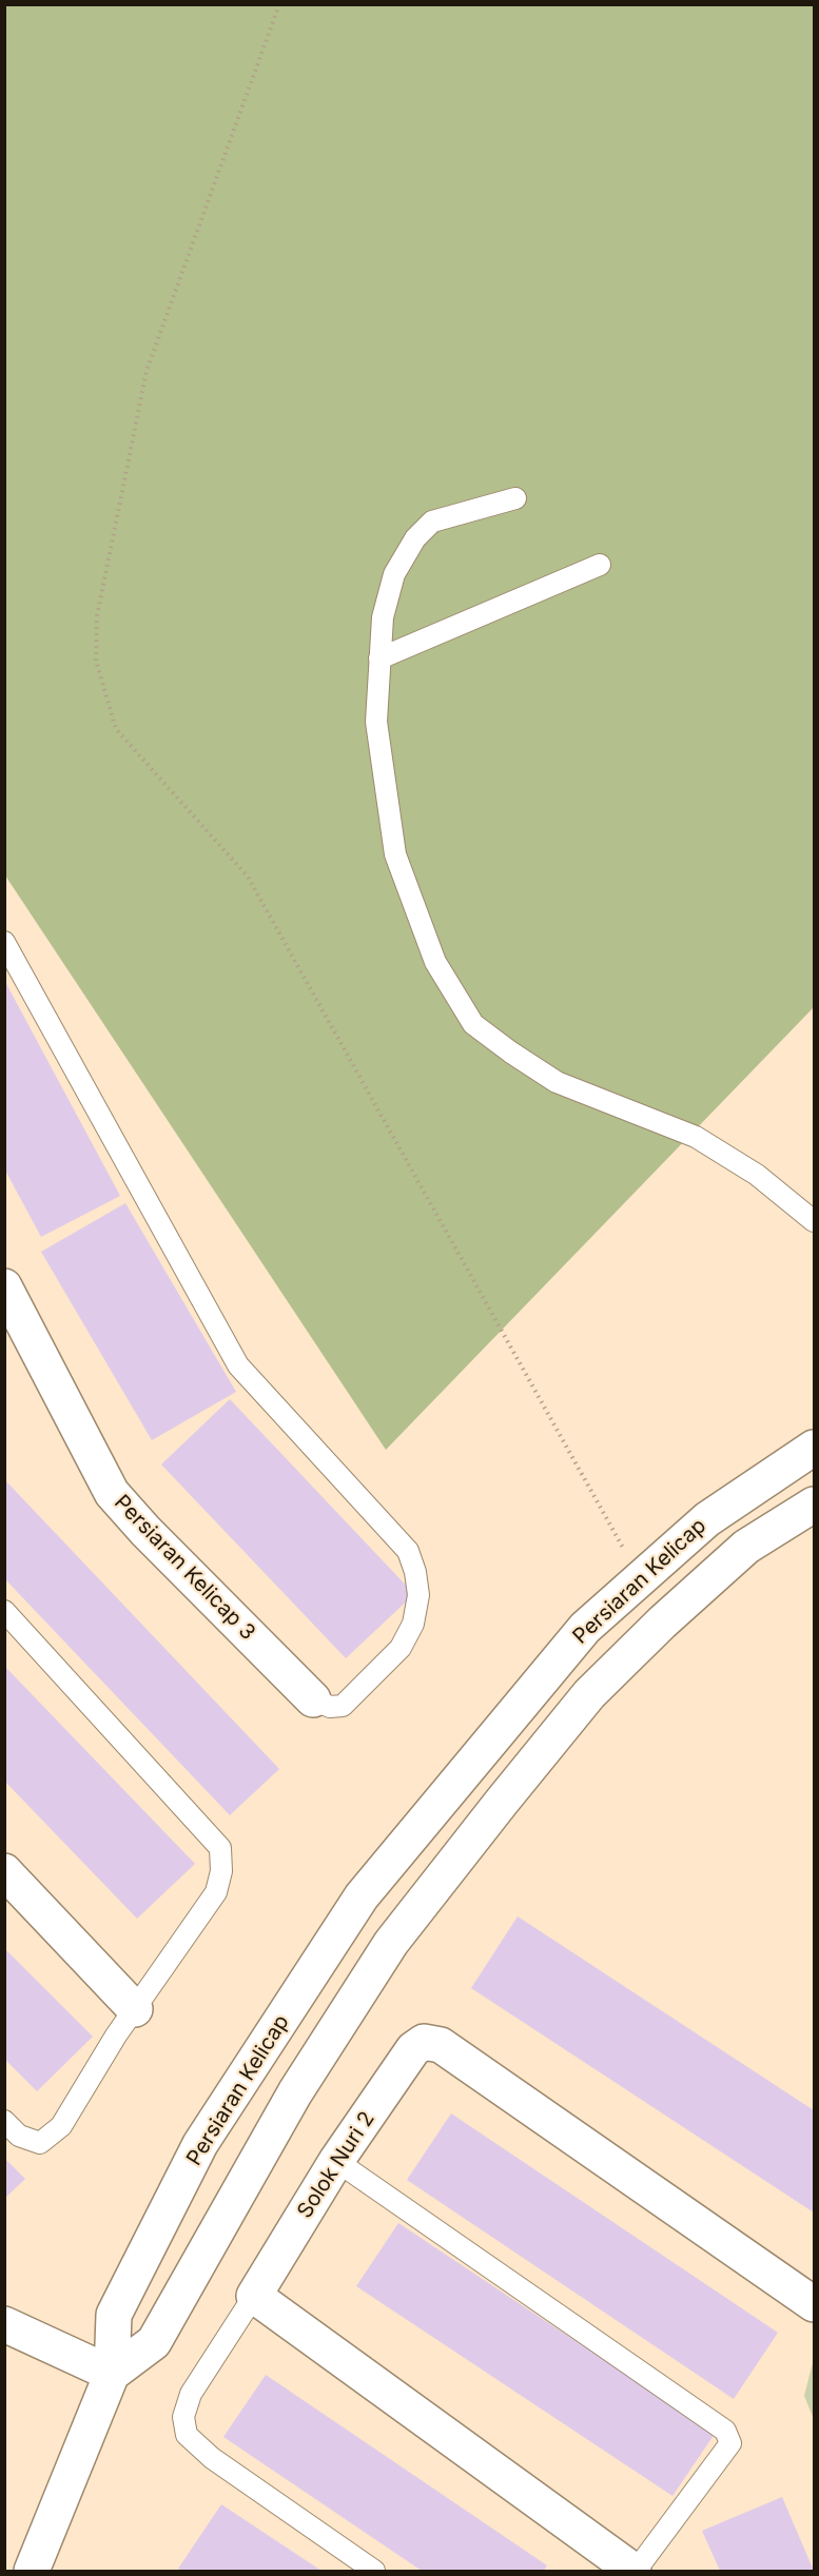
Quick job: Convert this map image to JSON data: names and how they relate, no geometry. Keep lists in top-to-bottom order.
{
  "streets": {
    "street": ["Persiaran Kelicap 3", "Persiaran Kelicap", "Solok Nuri 2"]
  }
}
